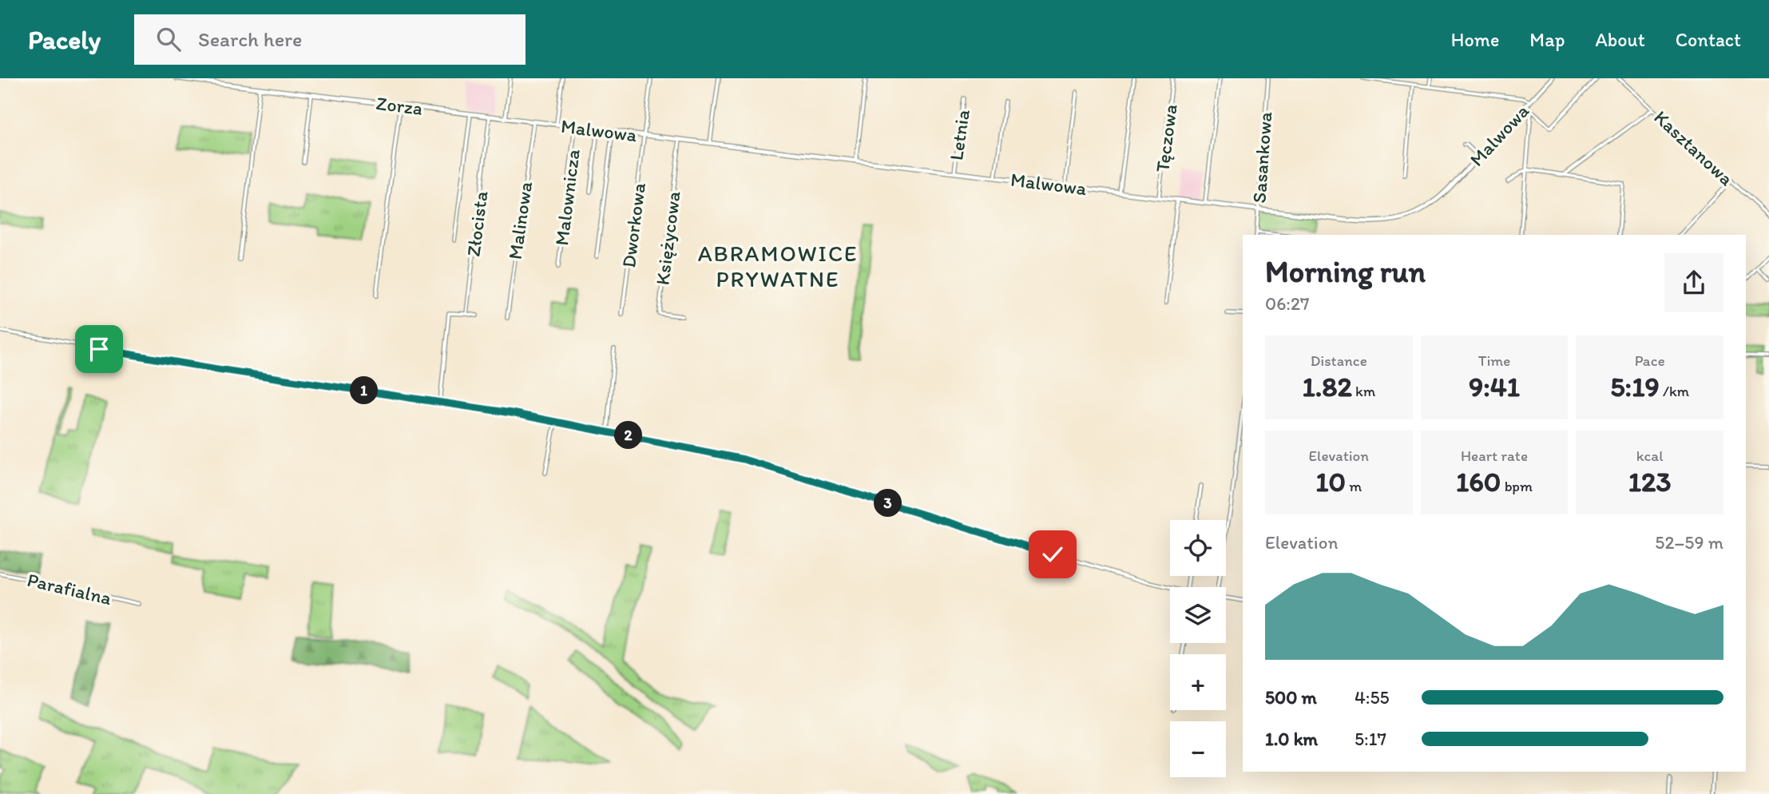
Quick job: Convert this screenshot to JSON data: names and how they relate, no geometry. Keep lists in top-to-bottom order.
{
  "streets": {
    "street": [
      "Zorza",
      "Malwowa",
      "Letnia",
      "Tęczowa",
      "Kasztanowa",
      "Sasankowa",
      "Malownicza",
      "Malinowa",
      "Złocista",
      "Dworkowa",
      "Księżycowa",
      "Parafialna"
    ]
  },
  "crossings": [
    ["Zorza", "Malwowa"],
    ["Zorza", "Złocista"],
    ["Malwowa", "Letnia"],
    ["Malwowa", "Tęczowa"],
    ["Malwowa", "Sasankowa"],
    ["Malwowa", "Malownicza"],
    ["Malwowa", "Malinowa"],
    ["Malwowa", "Złocista"],
    ["Malwowa", "Dworkowa"],
    ["Malwowa", "Księżycowa"]
  ],
  "districts": ["ABRAMOWICE PRYWATNE"],
  "page": {
    "header": "Pacely",
    "search": "Search here",
    "nav": [
      "Home",
      "Map",
      "About",
      "Contact"
    ],
    "heading": ["Morning run", "06:27"],
    "stats": [
      ["Distance", "1.82 km"],
      ["Time", "9:41"],
      ["Pace", "5:19 /km"],
      ["Elevation", "10 m"],
      ["Heart rate", "160 bpm"],
      ["kcal", "123"]
    ],
    "pins": ["1", "2", "3"],
    "map_buttons": ["+", "−"],
    "chart": ["Elevation", "52–59 m"],
    "list": [
      {
        "name": "500 m",
        "note": "4:55"
      },
      {
        "name": "1.0 km",
        "note": "5:17"
      }
    ]
  }
}
